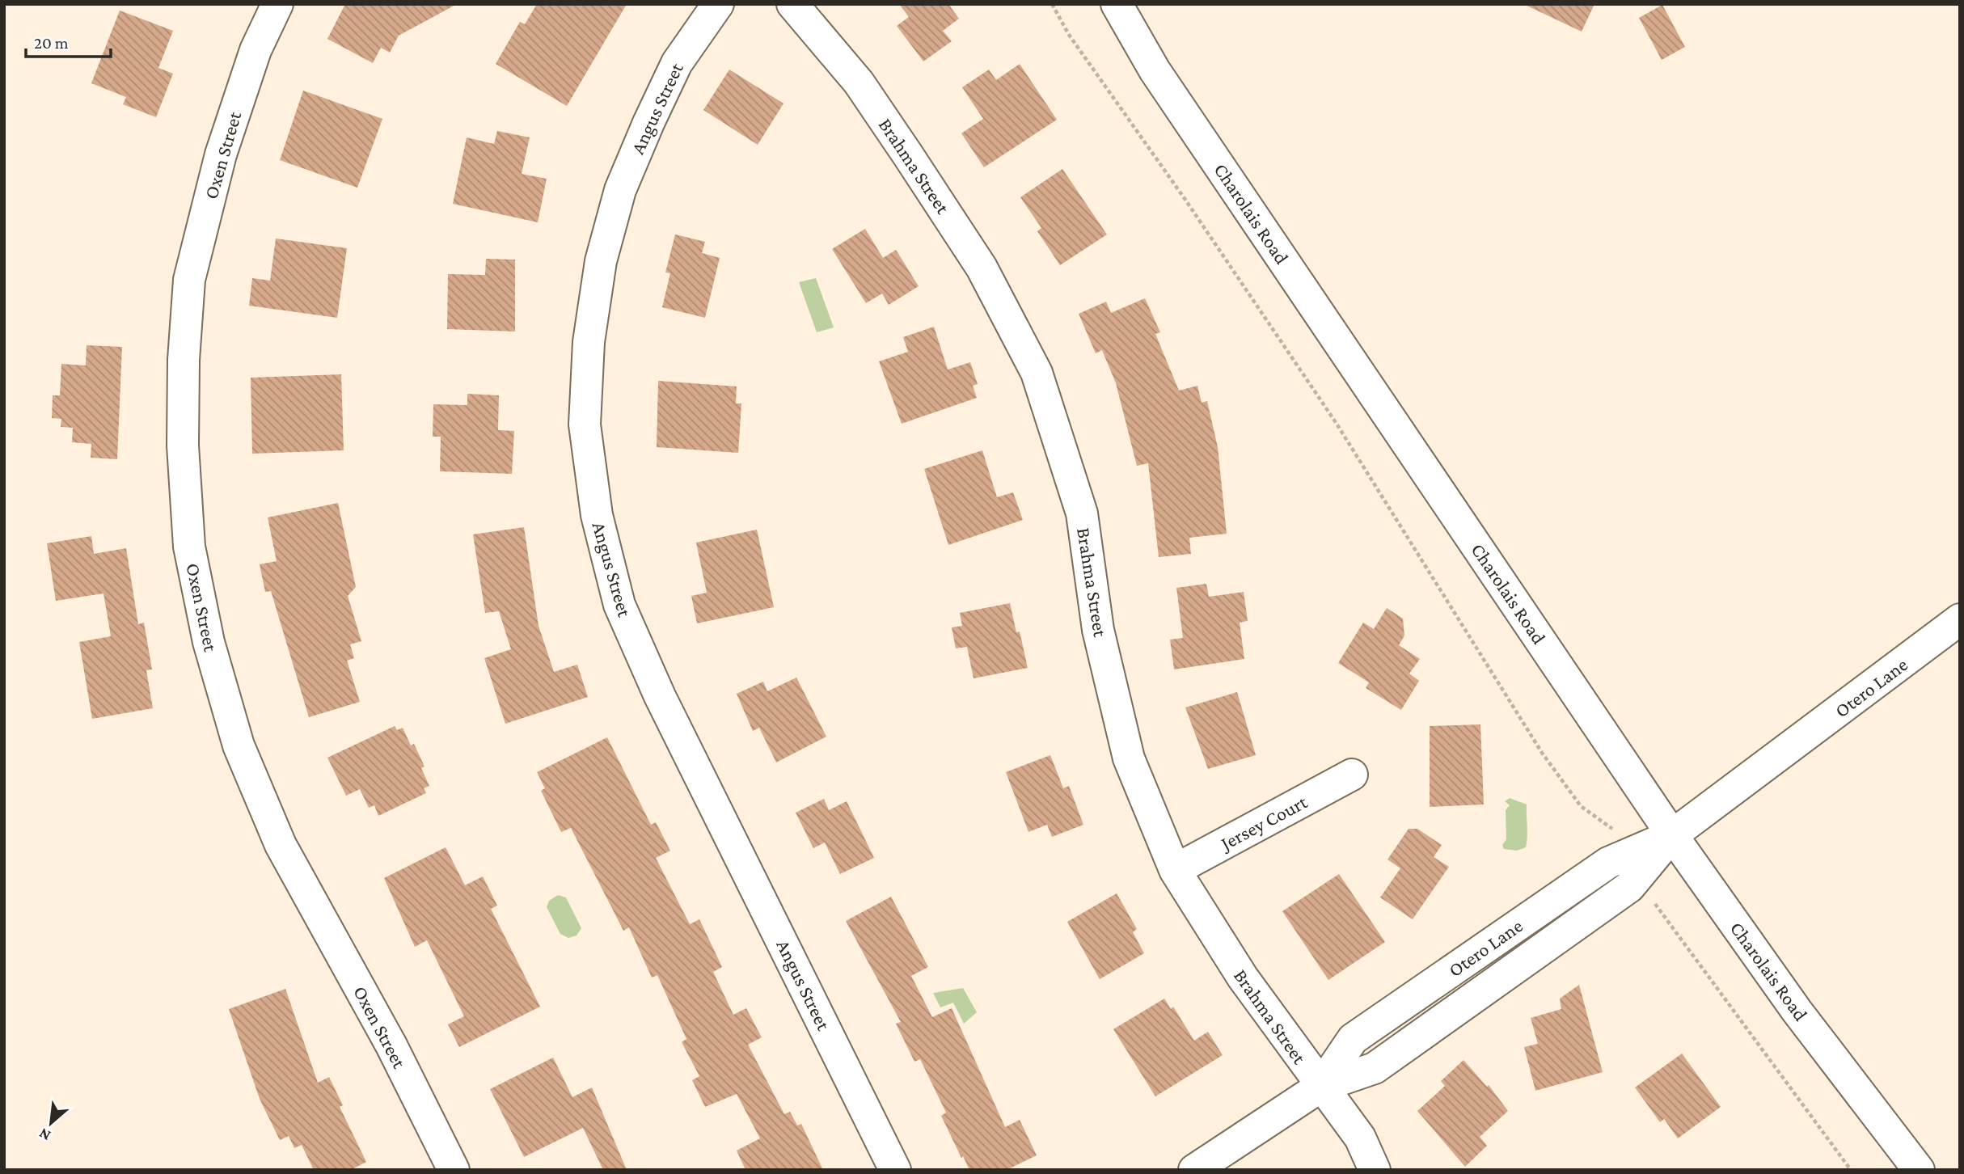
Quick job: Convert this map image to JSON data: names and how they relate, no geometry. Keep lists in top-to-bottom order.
{
  "streets": {
    "street": [
      "Angus Street",
      "Oxen Street",
      "Brahma Street",
      "Charolais Road",
      "Otero Lane",
      "Jersey Court"
    ]
  },
  "crossings": [
    ["Brahma Street", "Otero Lane"],
    ["Brahma Street", "Jersey Court"],
    ["Charolais Road", "Otero Lane"]
  ],
  "scale_bar": "20 m",
  "north": "bottom left"
}
